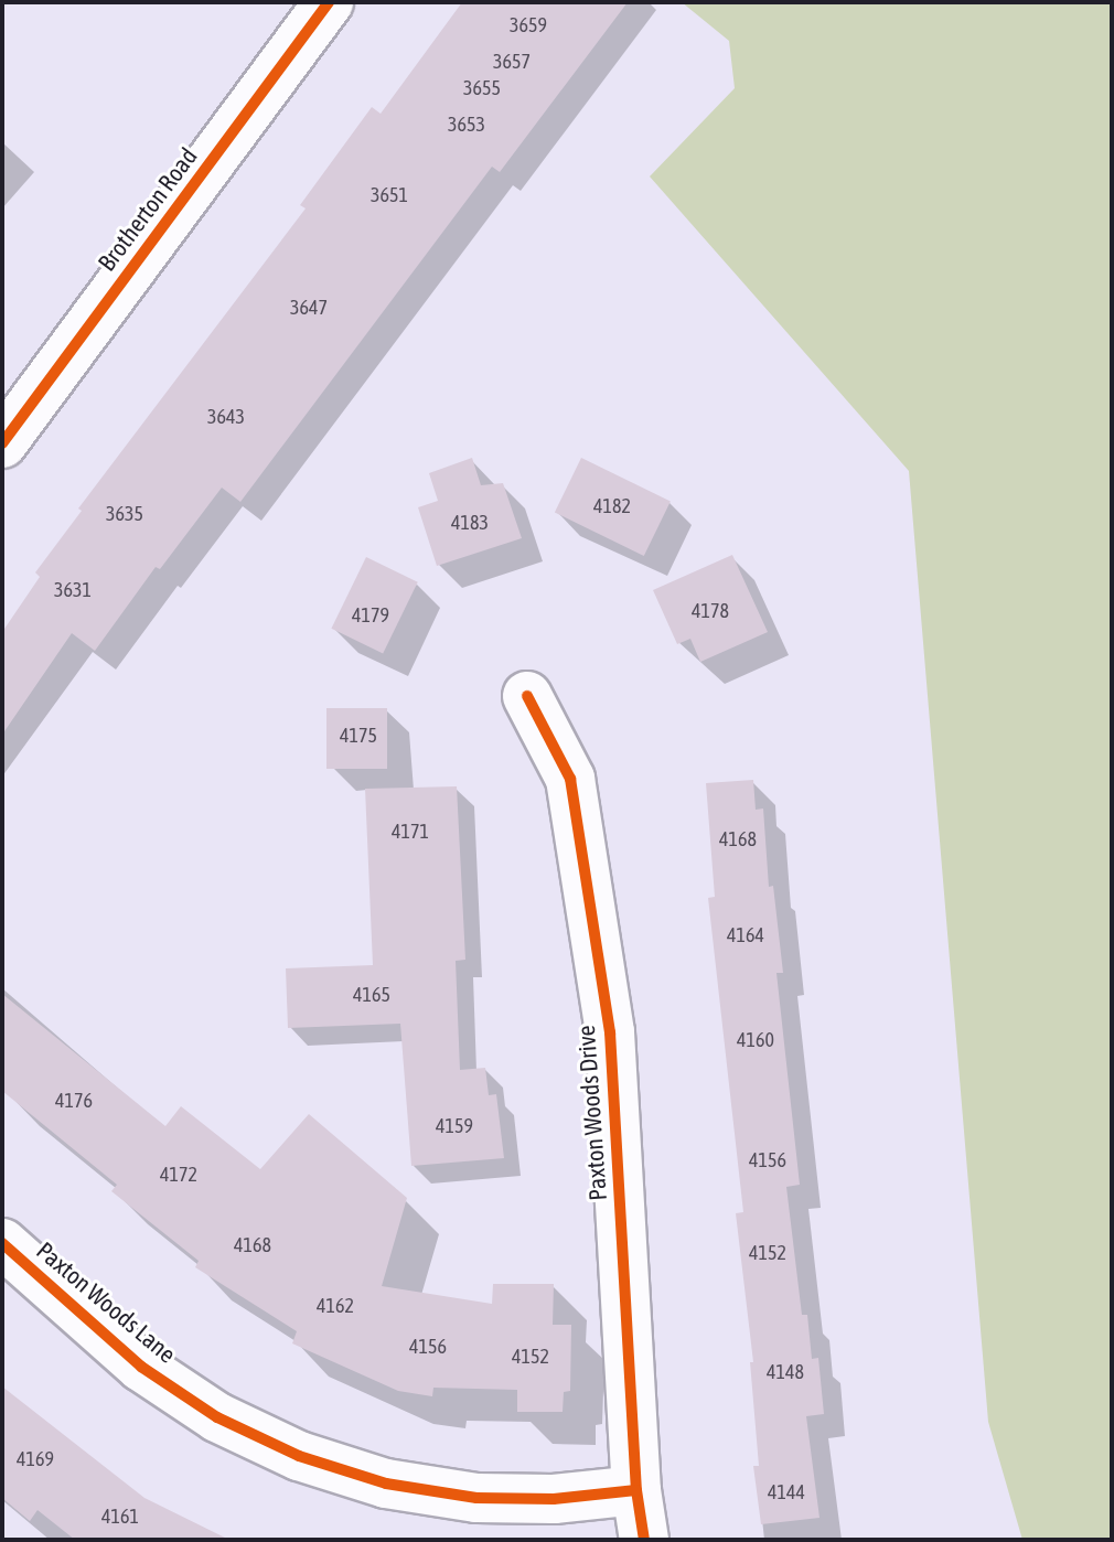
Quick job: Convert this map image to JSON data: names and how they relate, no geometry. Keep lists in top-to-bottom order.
{
  "streets": {
    "street": ["Brotherton Road", "Paxton Woods Drive", "Paxton Woods Lane"]
  },
  "crossings": [
    ["Paxton Woods Drive", "Paxton Woods Lane"]
  ],
  "house_numbers": [
    "3659",
    "3657",
    "3655",
    "3653",
    "3651",
    "3647",
    "3643",
    "4182",
    "3635",
    "4183",
    "3631",
    "4178",
    "4179",
    "4175",
    "4171",
    "4168",
    "4164",
    "4165",
    "4160",
    "4176",
    "4159",
    "4156",
    "4172",
    "4168",
    "4152",
    "4162",
    "4156",
    "4152",
    "4148",
    "4169",
    "4144",
    "4161"
  ]
}
